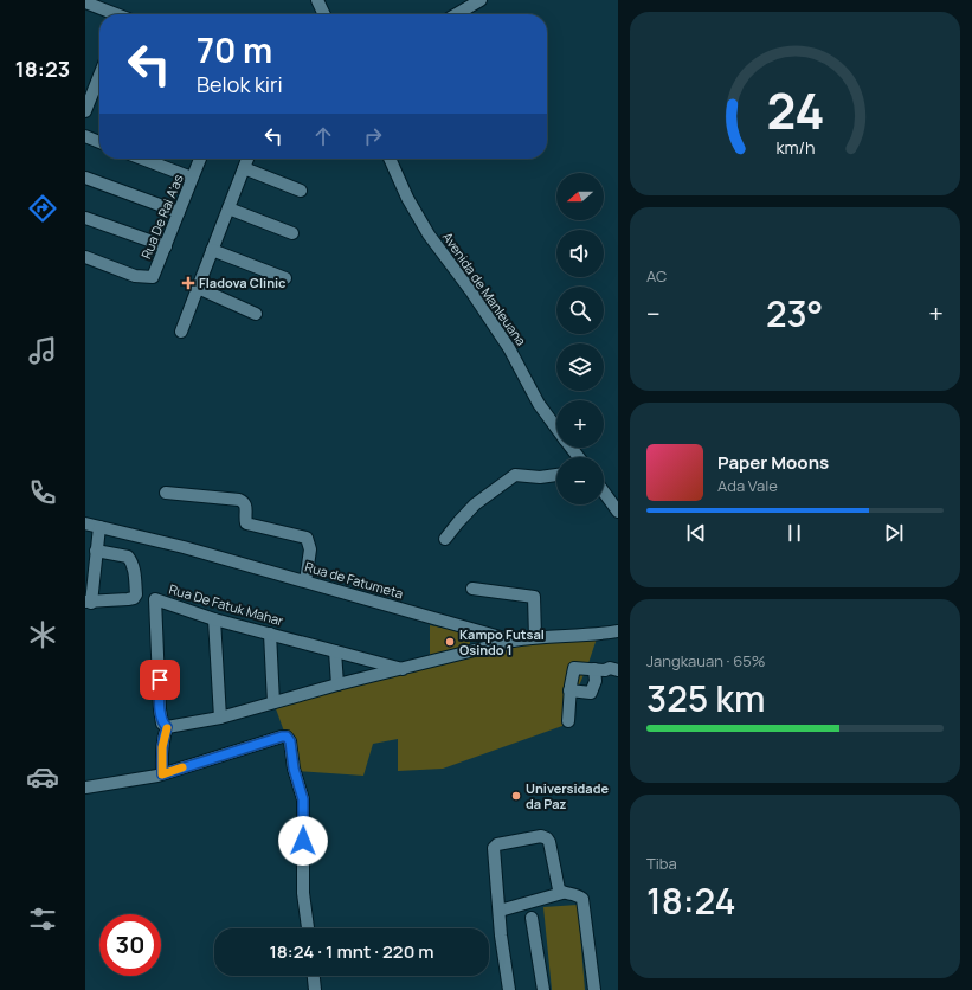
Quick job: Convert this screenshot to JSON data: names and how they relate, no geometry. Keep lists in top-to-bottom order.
{
  "streets": {
    "street": [
      "Rua De Rai A’as",
      "Avenida de Manleuana",
      "Rua de Fatumeta",
      "Rua De Fatuk Mahar"
    ]
  },
  "crossings": [
    ["Rua de Fatumeta", "Rua De Fatuk Mahar"]
  ],
  "places": {
    "health": ["Fladova Clinic"],
    "other": ["Kampo Futsal Osindo 1", "Universidade da Paz"]
  },
  "north": "left",
  "page": {
    "tabs": "18:23",
    "turn": ["70 m", "Belok kiri"],
    "map_buttons": ["+", "−"],
    "tile": [
      "AC",
      ["Jangkauan · 65%", "325 km"],
      ["Tiba", "18:24"]
    ],
    "heat": ["−", "23°", "+"],
    "song": ["Paper Moons", "Ada Vale"],
    "limit": "30",
    "trip": "18:24 · 1 mnt · 220 m",
    "gauge": ["24", "km/h"]
  }
}
